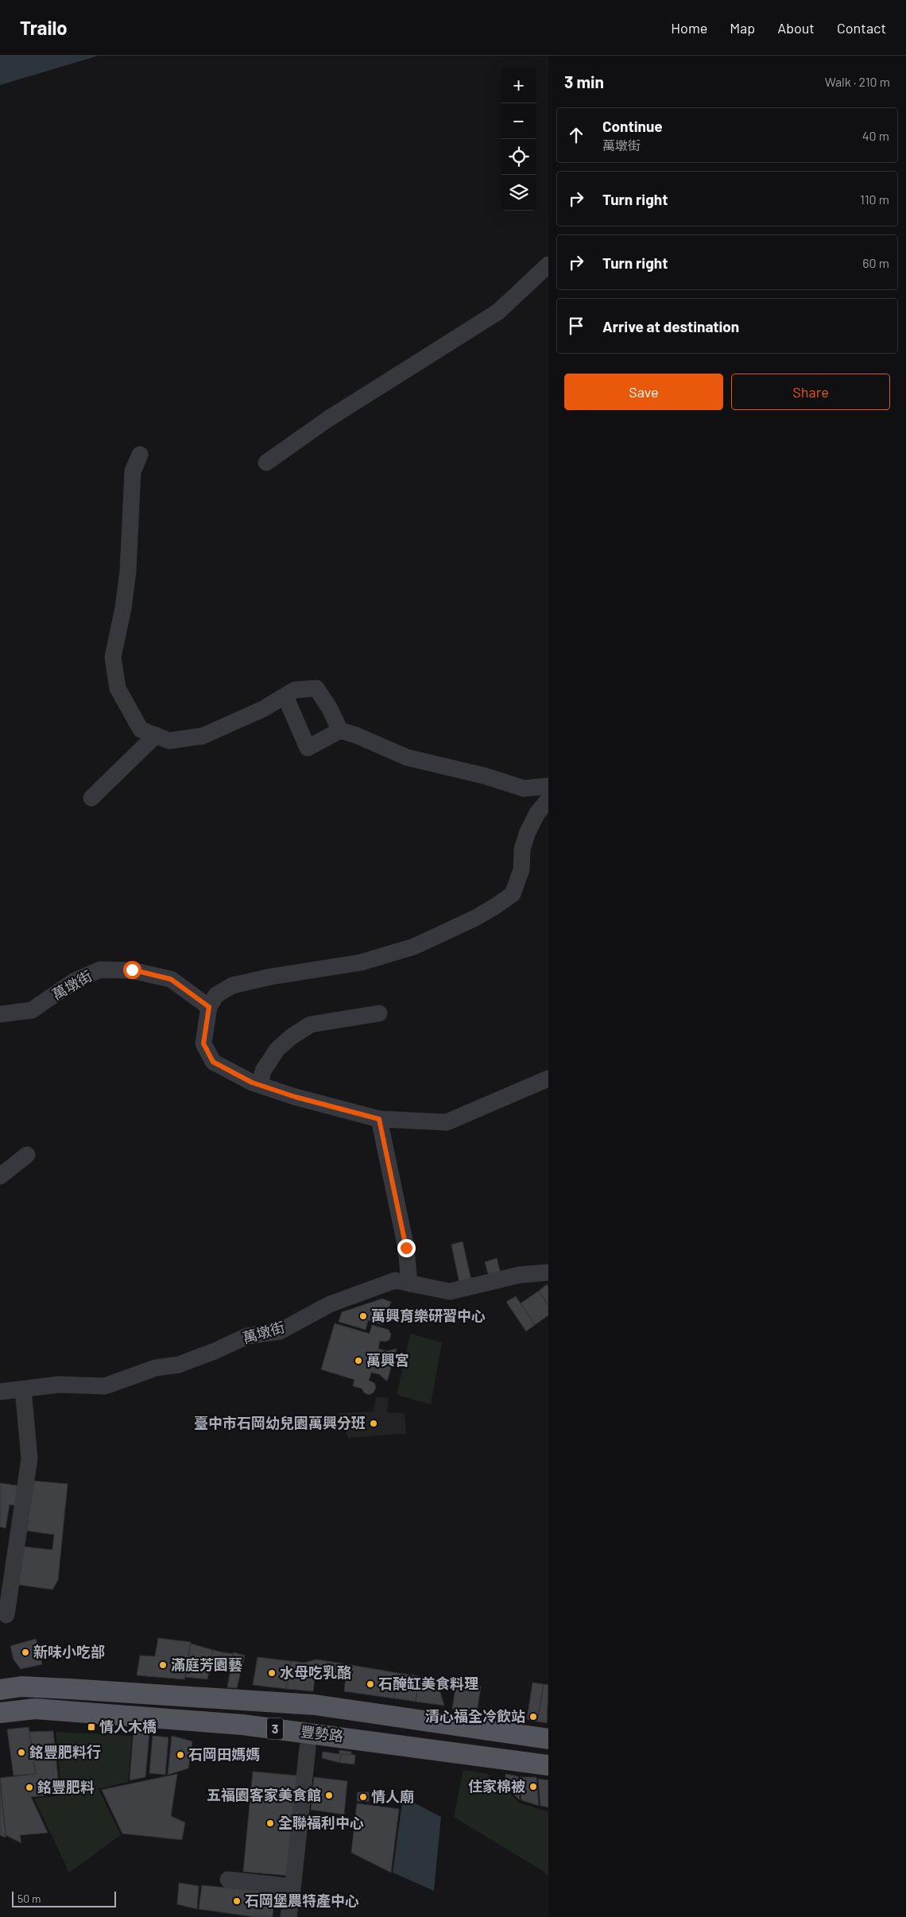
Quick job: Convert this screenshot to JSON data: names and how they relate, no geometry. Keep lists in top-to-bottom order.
{
  "streets": {
    "main road": ["3", "豐勢路"],
    "street": ["萬墩街"]
  },
  "places": {
    "other": [
      "萬興育樂研習中心",
      "萬興宮",
      "臺中市石岡幼兒園萬興分班",
      "新味小吃部",
      "滿庭芳園藝",
      "水母吃乳酪",
      "石醃缸美食料理",
      "清心福全冷飲站",
      "銘豐肥料行",
      "石岡田媽媽",
      "住家棉被",
      "銘豐肥料",
      "五福園客家美食館",
      "情人廟",
      "全聯福利中心",
      "石岡堡農特產中心"
    ],
    "transit": ["情人木橋"]
  },
  "scale_bar": "50 m",
  "page": {
    "header": "Trailo",
    "nav": [
      "Home",
      "Map",
      "About",
      "Contact"
    ],
    "heading": ["3 min", "Walk · 210 m"],
    "map_buttons": ["+", "−"],
    "list": [
      ["Continue", "萬墩街", "40 m"],
      ["Turn right", "110 m"],
      ["Turn right", "60 m"],
      "Arrive at destination"
    ],
    "buttons": ["Save", "Share"],
    "scale": "50 m"
  }
}
